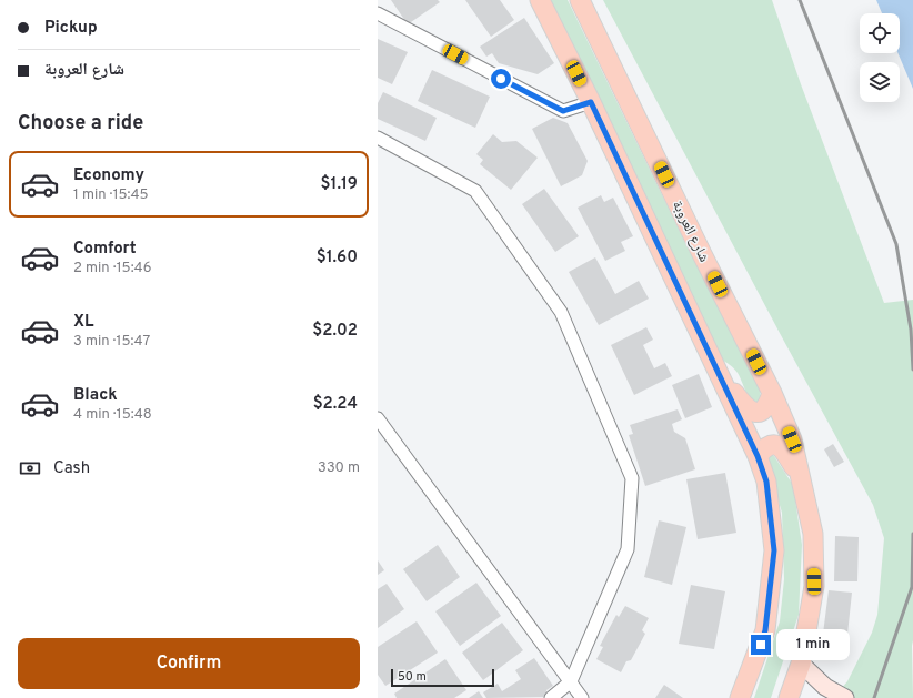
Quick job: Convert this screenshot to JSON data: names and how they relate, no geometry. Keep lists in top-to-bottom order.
{
  "streets": {
    "main road": ["شارع العروبة"]
  },
  "scale_bar": "50 m",
  "page": {
    "banner": ["Pickup", "شارع العروبة"],
    "heading": "Choose a ride",
    "list": [
      {
        "name": "Economy",
        "note": "1 min · 15:45",
        "value": "$1.19"
      },
      {
        "name": "Comfort",
        "note": "2 min · 15:46",
        "value": "$1.60"
      },
      {
        "name": "XL",
        "note": "3 min · 15:47",
        "value": "$2.02"
      },
      {
        "name": "Black",
        "note": "4 min · 15:48",
        "value": "$2.24"
      }
    ],
    "pay": ["Cash", "330 m"],
    "buttons": "Confirm",
    "bubble": "1 min",
    "scale": "50 m"
  }
}
